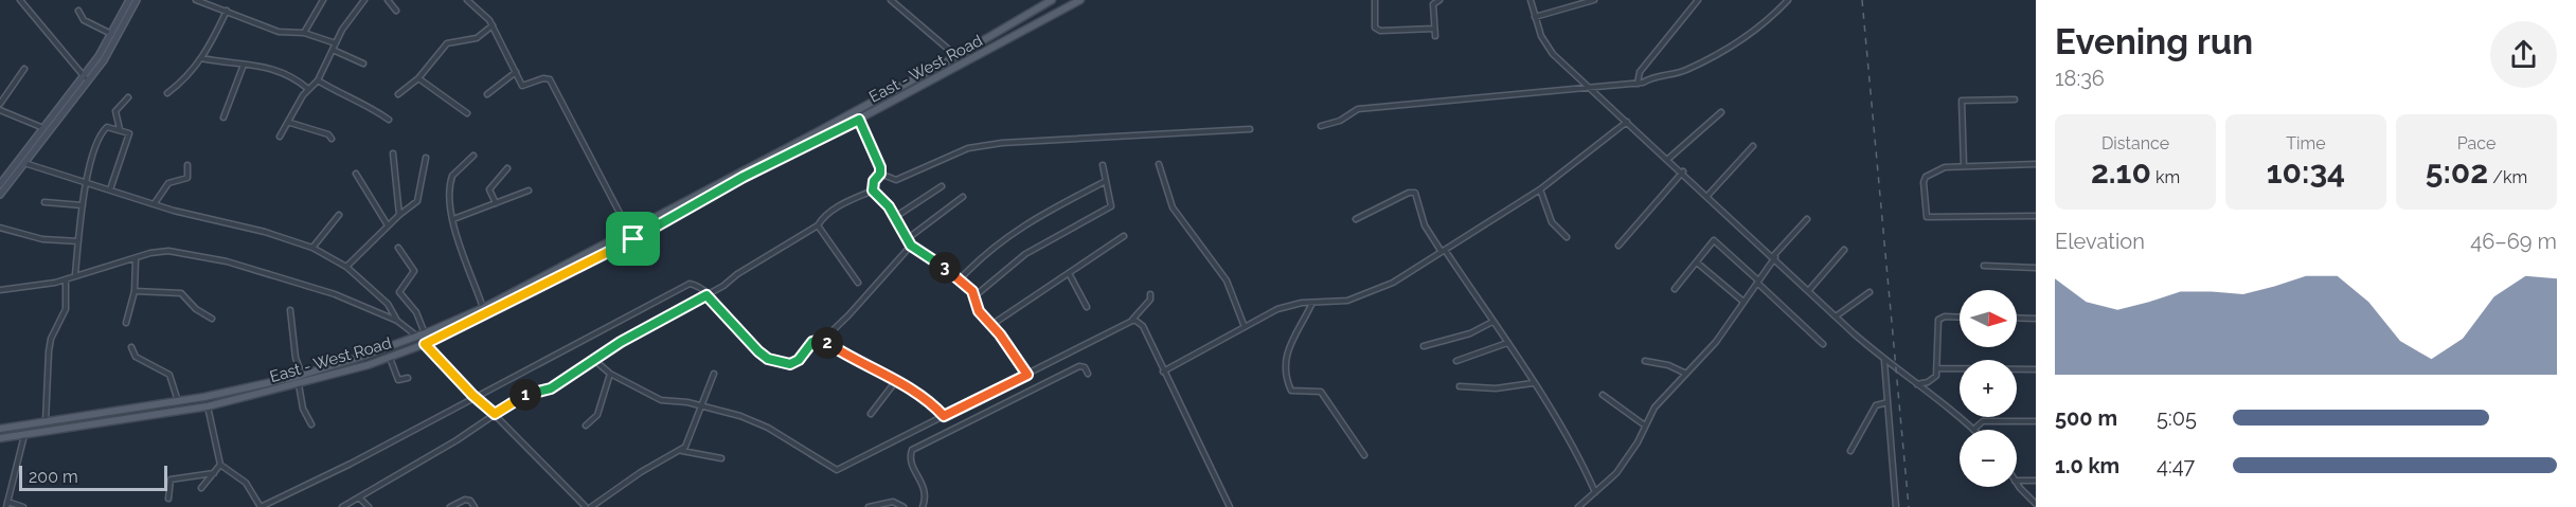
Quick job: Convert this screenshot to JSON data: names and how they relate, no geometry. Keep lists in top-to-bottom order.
{
  "streets": {
    "main road": ["East - West Road"]
  },
  "scale_bar": "200 m",
  "north": "right",
  "page": {
    "heading": ["Evening run", "18:36"],
    "stats": [
      ["Distance", "2.10 km"],
      ["Time", "10:34"],
      ["Pace", "5:02 /km"]
    ],
    "chart": ["Elevation", "46–69 m"],
    "pins": ["3", "2", "1"],
    "map_buttons": ["+", "−"],
    "list": [
      {
        "name": "500 m",
        "note": "5:05"
      },
      {
        "name": "1.0 km",
        "note": "4:47"
      }
    ],
    "scale": "200 m"
  }
}
